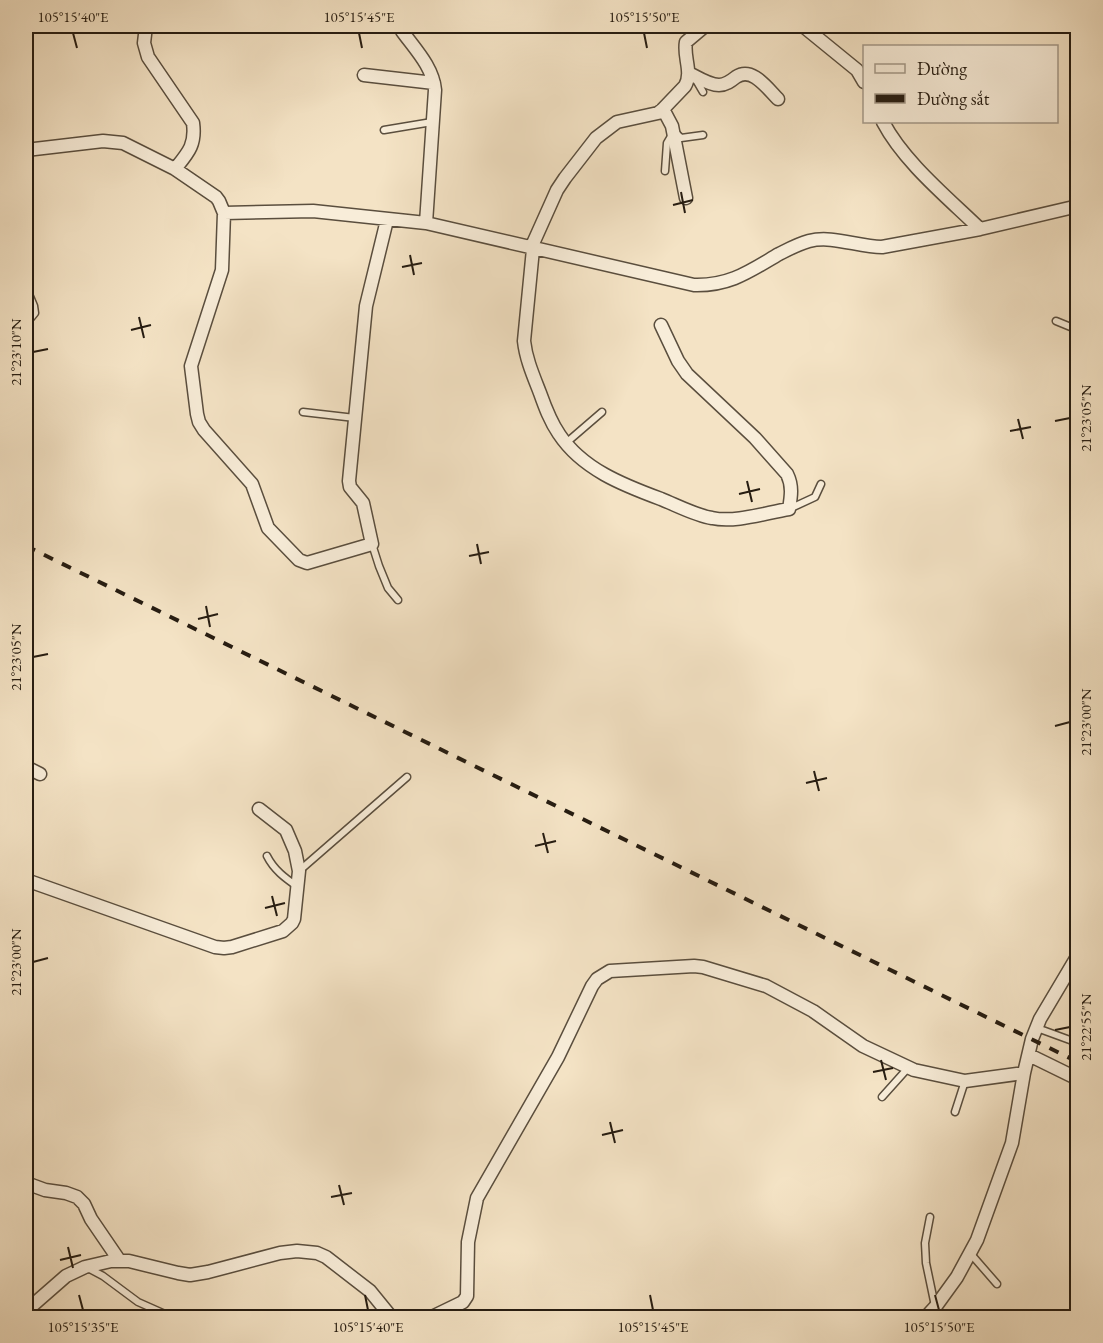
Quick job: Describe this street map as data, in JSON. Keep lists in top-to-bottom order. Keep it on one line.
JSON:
{"legend":["Đường","Đường sắt"],"coordinates":["105°15'40\"E","105°15'45\"E","105°15'50\"E","21°23'10\"N","21°23'05\"N","21°23'00\"N","21°22'55\"N","105°15'35\"E"]}
